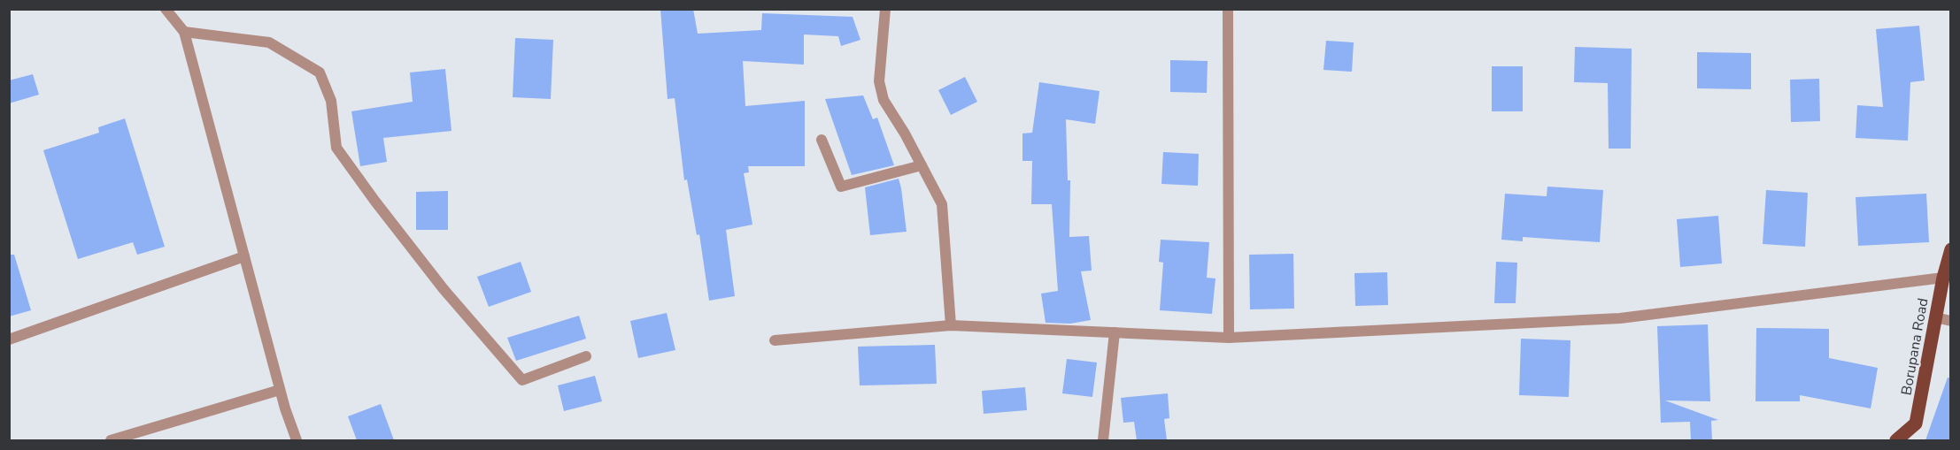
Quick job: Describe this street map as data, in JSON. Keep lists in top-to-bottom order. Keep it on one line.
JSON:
{"streets":{"main road":["Borupana Road"]}}
